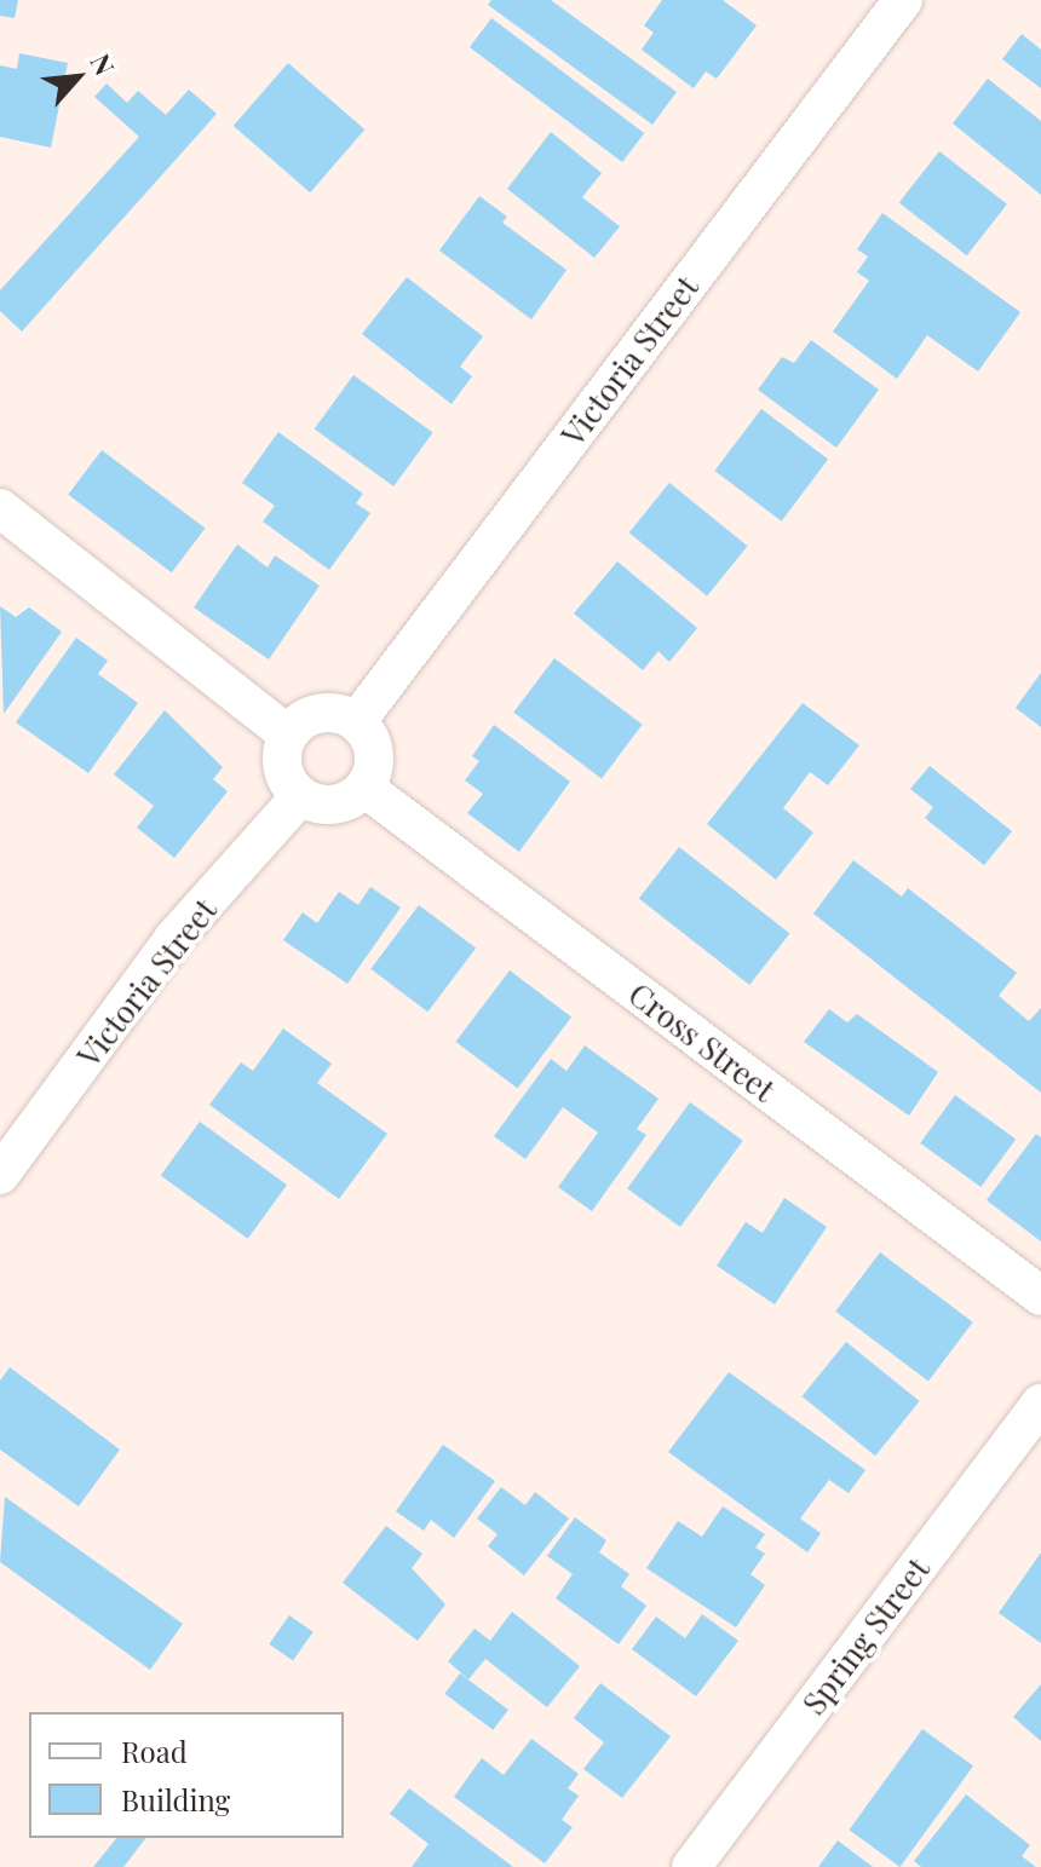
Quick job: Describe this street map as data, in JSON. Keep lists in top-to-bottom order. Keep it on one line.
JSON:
{"streets":{"street":["Victoria Street","Cross Street","Spring Street"]},"crossings":[["Victoria Street","Cross Street"]],"legend":["Road","Building"],"north":"top right"}
